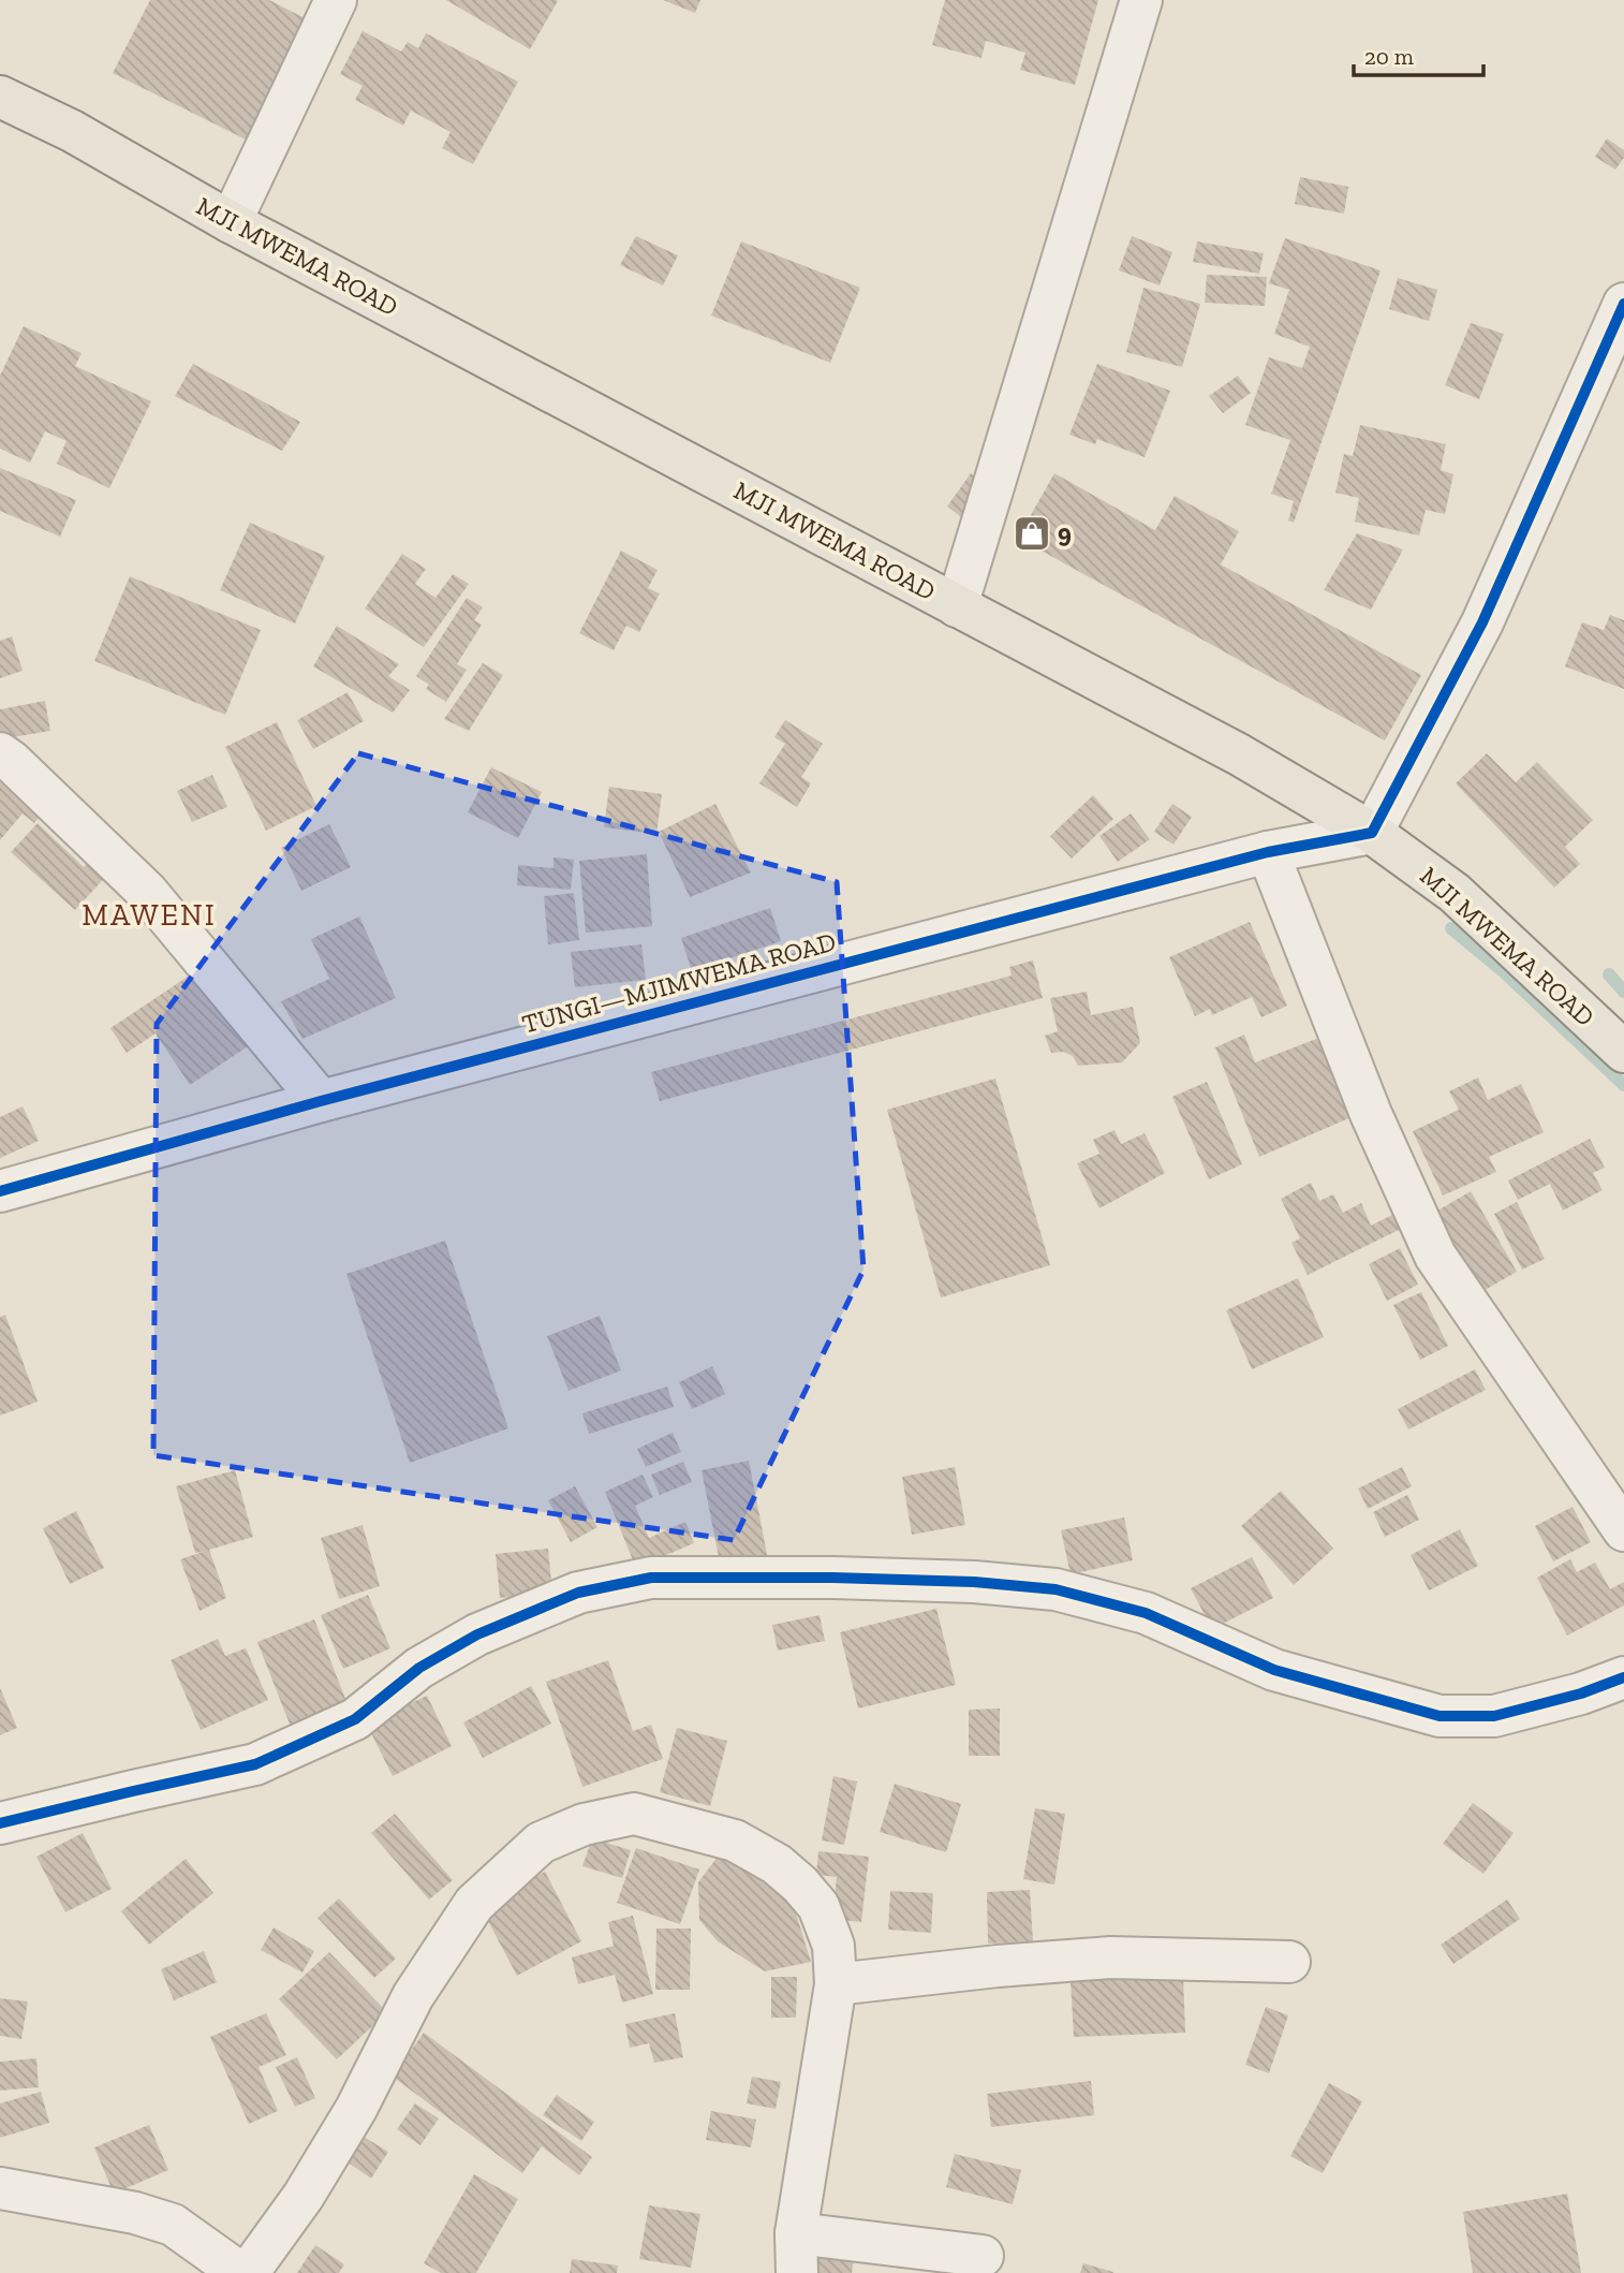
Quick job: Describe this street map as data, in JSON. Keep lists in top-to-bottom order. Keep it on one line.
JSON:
{"streets":{"main road":["MJI MWEMA ROAD"],"street":["TUNGI—MJIMWEMA ROAD"]},"crossings":[["MJI MWEMA ROAD","TUNGI—MJIMWEMA ROAD"]],"districts":["MAWENI"],"places":{"shop":["9"]},"scale_bar":"20 m"}
